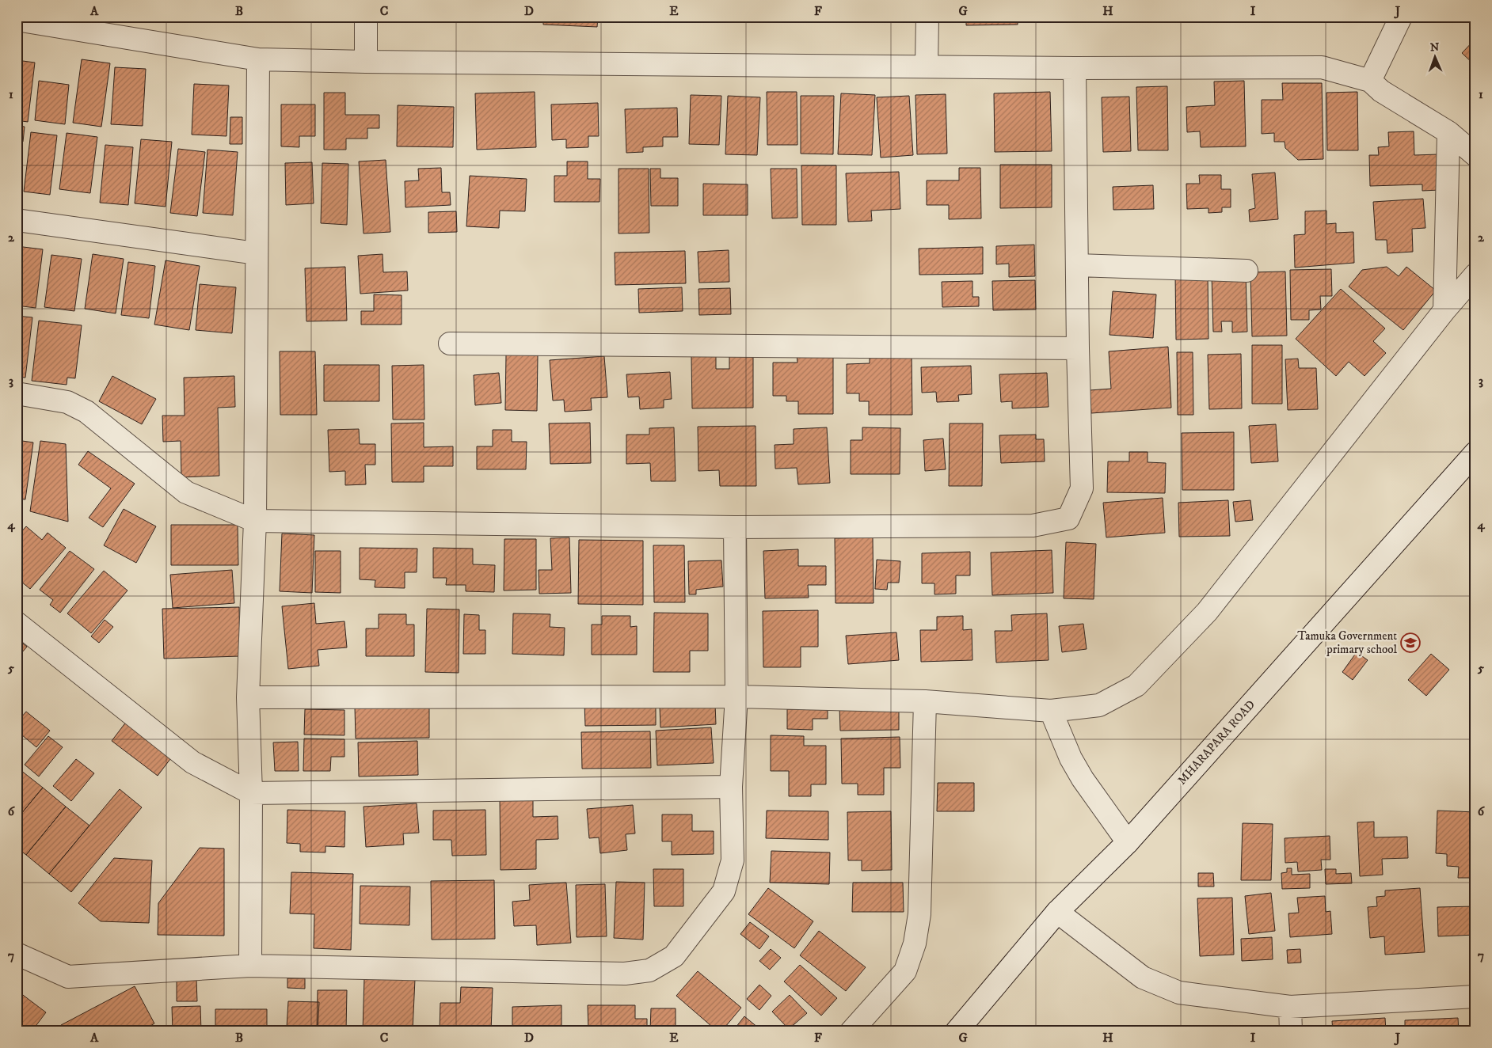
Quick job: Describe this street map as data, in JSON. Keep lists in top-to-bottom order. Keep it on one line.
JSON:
{"streets":{"street":["MHARAPARA ROAD"]},"places":{"school or university":["Tamuka Government primary school"]},"north":"top","grid":{"columns":["A","B","C","D","E","F","G","H","I","J"],"rows":["1","2","3","4","5","6","7"]}}
